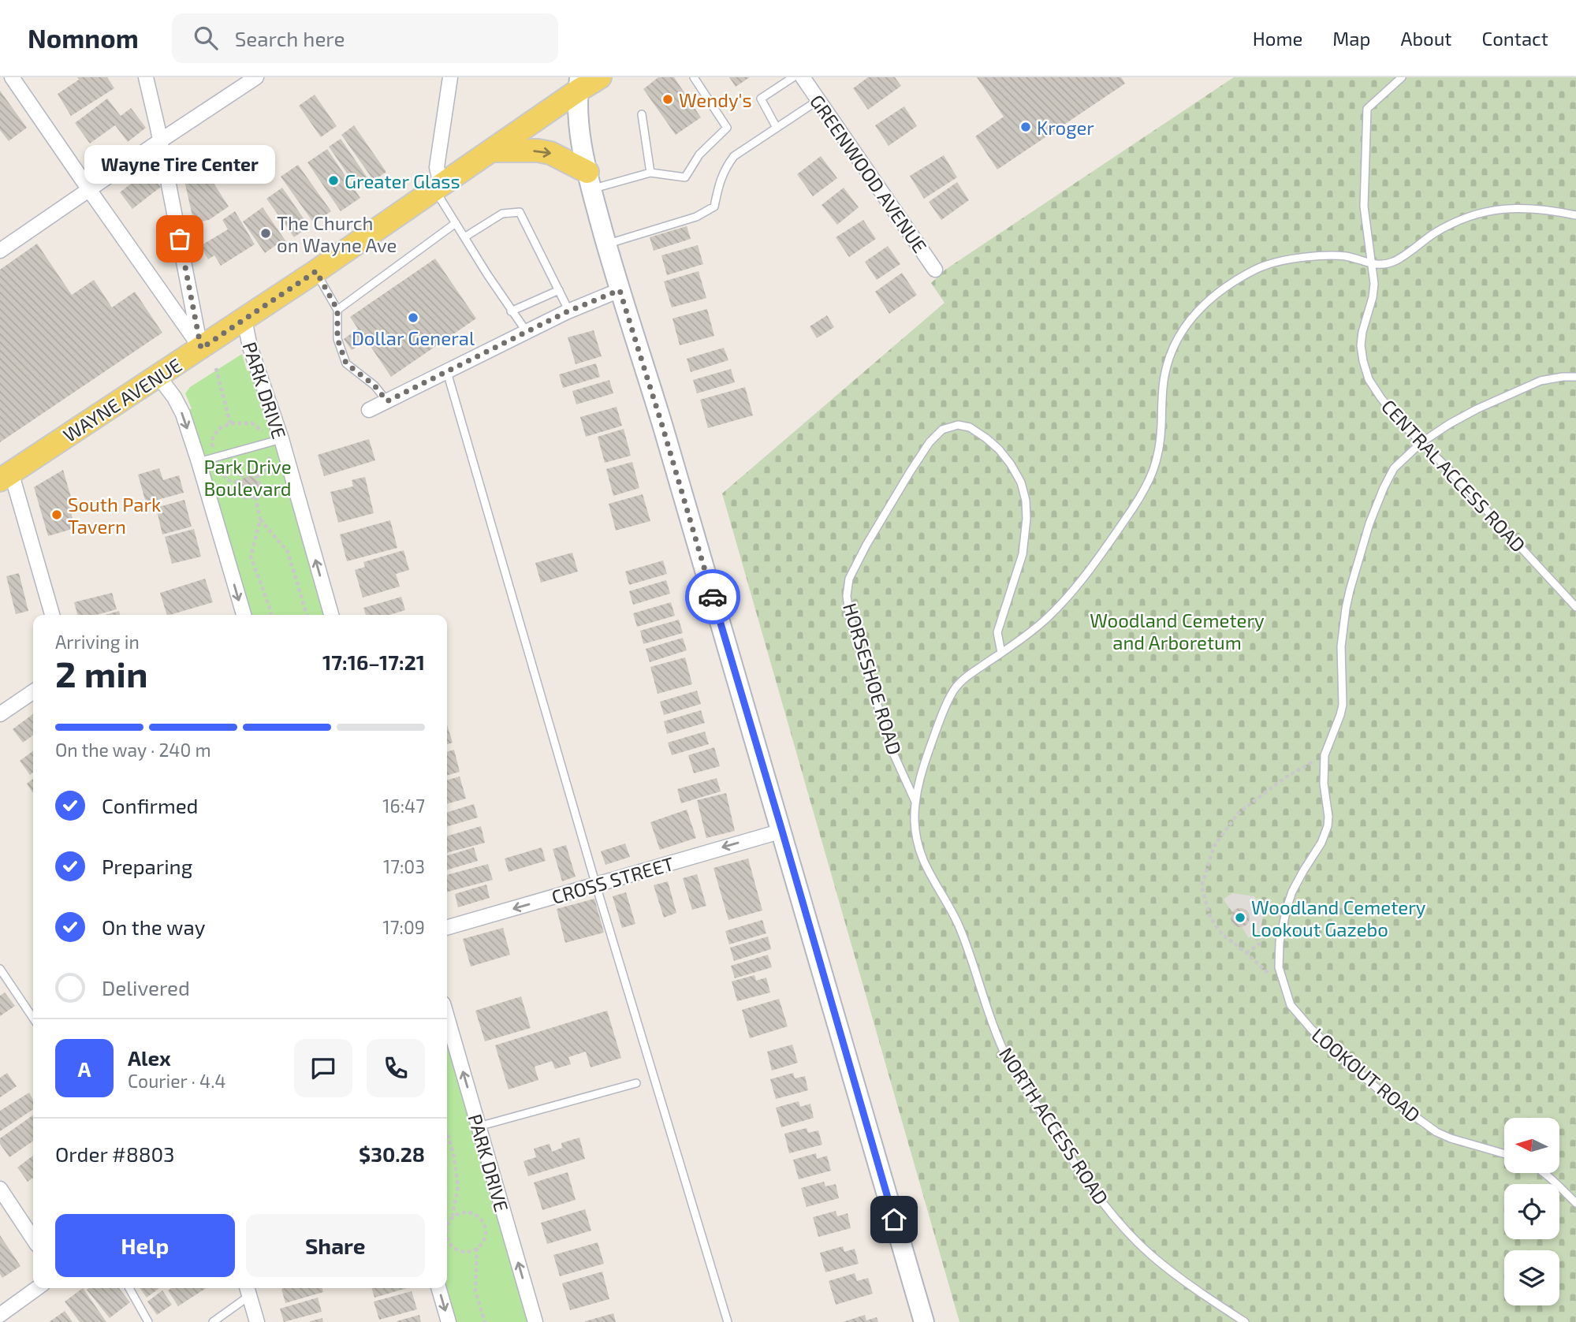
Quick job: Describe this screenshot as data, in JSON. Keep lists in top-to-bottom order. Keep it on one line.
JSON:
{"streets":{"main road":["WAYNE AVENUE"],"street":["GREENWOOD AVENUE","PARK DRIVE","CROSS STREET"],"lane":["CENTRAL ACCESS ROAD","HORSESHOE ROAD","LOOKOUT ROAD","NORTH ACCESS ROAD"]},"crossings":[["PARK DRIVE","WAYNE AVENUE"],["CENTRAL ACCESS ROAD","LOOKOUT ROAD"],["CENTRAL ACCESS ROAD","NORTH ACCESS ROAD"],["HORSESHOE ROAD","NORTH ACCESS ROAD"]],"one_way":["CROSS STREET"],"parks":["Park Drive Boulevard","Woodland Cemetery and Arboretum"],"places":["Wendy's","Kroger","Greater Glass","The Church on Wayne Ave","Wayne Tire Center","Dollar General","South Park Tavern","Woodland Cemetery Lookout Gazebo"],"north":"left","page":{"header":"Nomnom","search":"Search here","nav":["Home","Map","About","Contact"],"bubble":"Wayne Tire Center","heading":["2 min","Arriving in","17:16–17:21"],"panel":["Alex","Courier · 4.4","Order #8803","$30.28"],"bar":"On the way · 240 m","list":[["Confirmed","16:47"],["Preparing","17:03"],["On the way","17:09"],"Delivered"],"round":"A","buttons":["Help","Share"]}}
